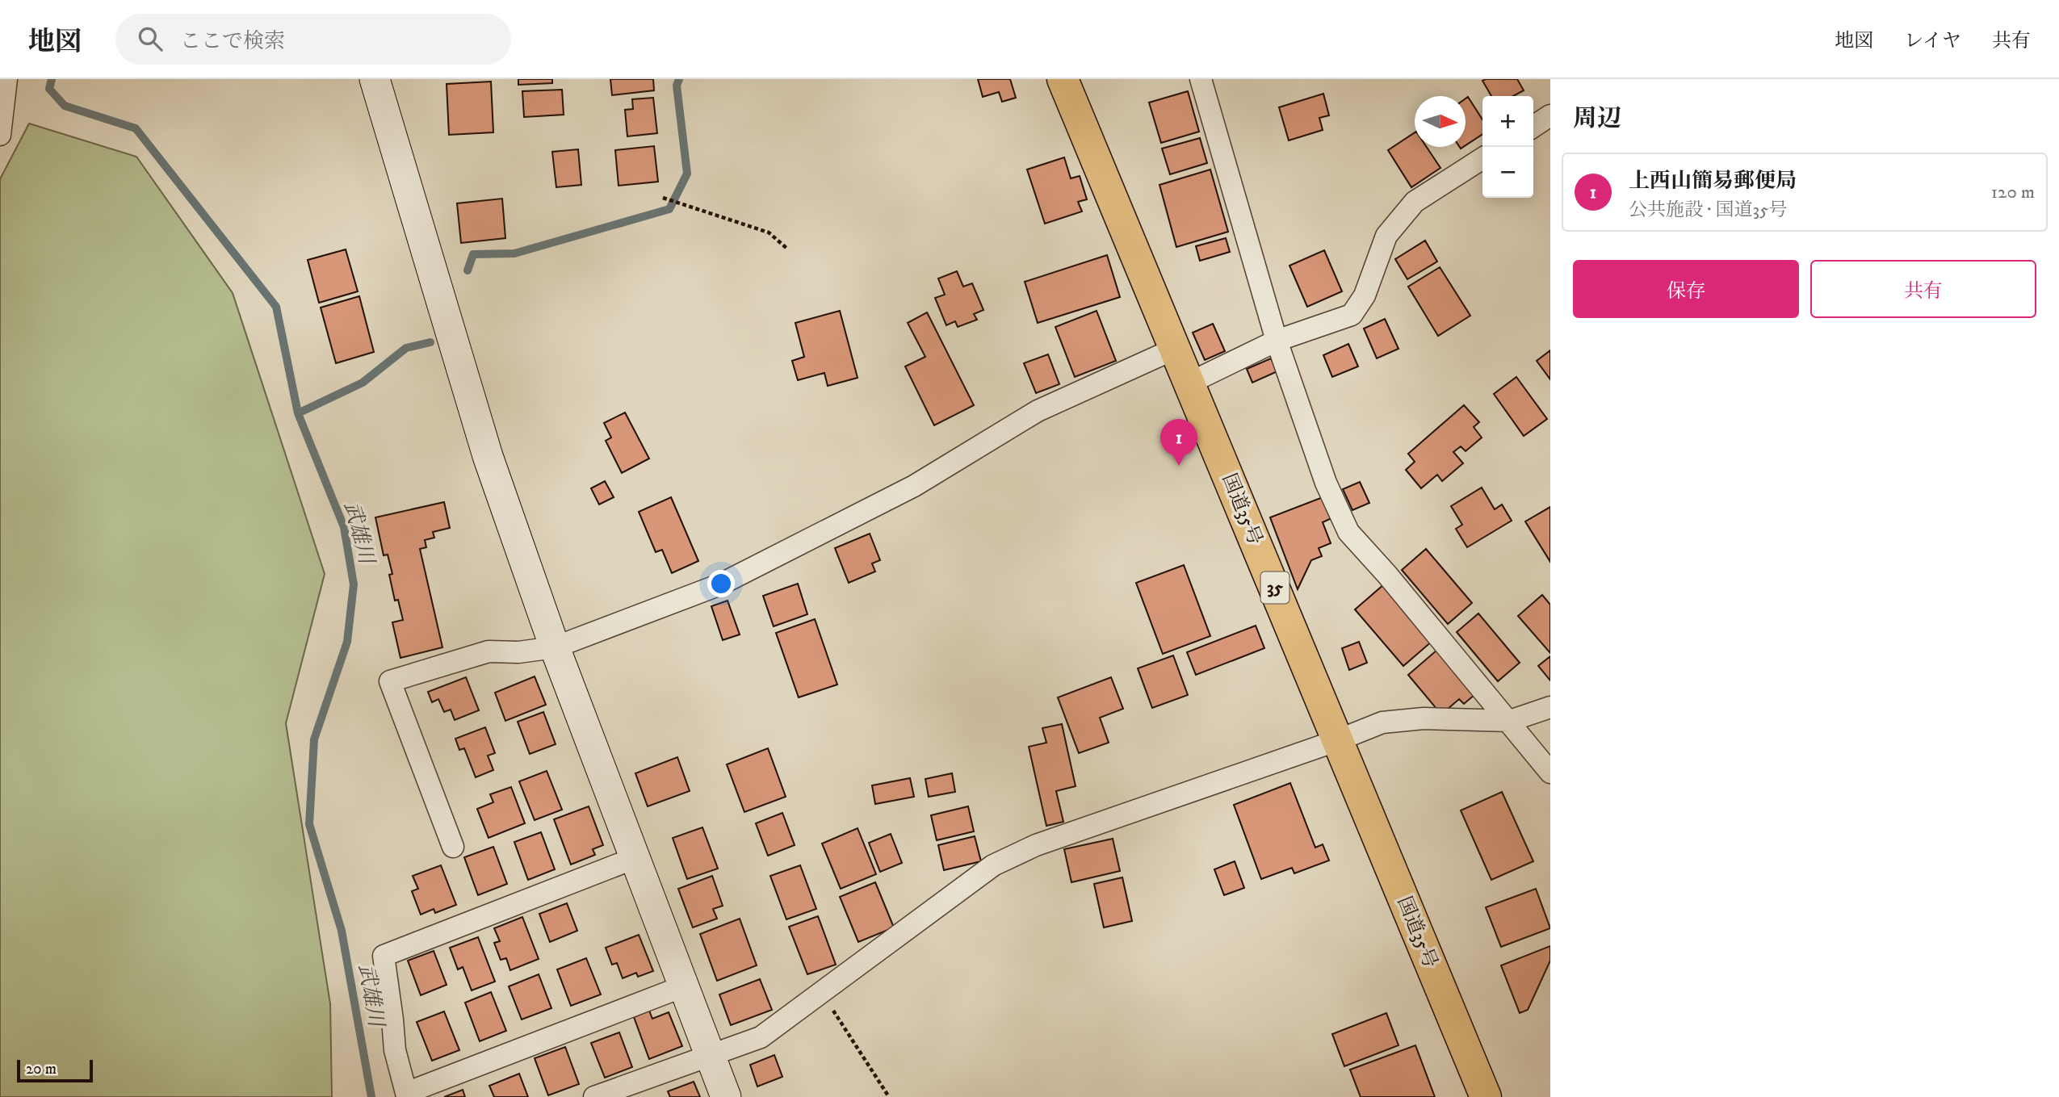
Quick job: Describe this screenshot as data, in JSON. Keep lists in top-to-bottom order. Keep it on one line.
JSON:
{"streets":{"highway":["国道35号","35"]},"water":["武雄川"],"scale_bar":"20 m","north":"right","page":{"header":"地図","search":"ここで検索","nav":["地図","レイヤ","共有"],"heading":"周辺","map_buttons":["+","−"],"list":[{"mark":"1","name":"上西山簡易郵便局","note":"公共施設 · 国道35号","value":"120 m"}],"buttons":["保存","共有"],"pins":"1","scale":"20 m"}}
